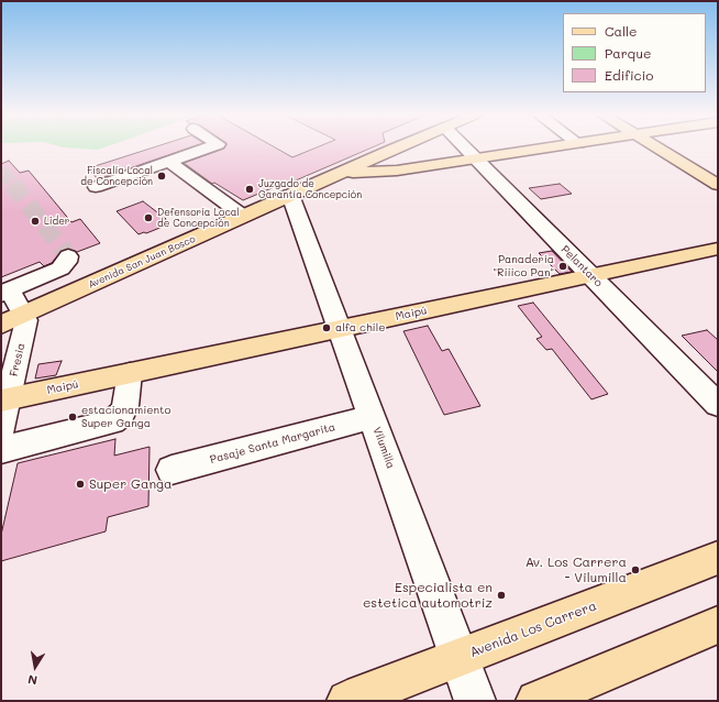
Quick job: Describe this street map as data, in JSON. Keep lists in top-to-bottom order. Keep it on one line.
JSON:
{"streets":{"main road":["Avenida San Juan Bosco","Maipú","Avenida Los Carrera"],"street":["Pelantaro","Fresia","Pasaje Santa Margarita","Vilumilla"]},"crossings":[["Avenida San Juan Bosco","Fresia"],["Avenida San Juan Bosco","Vilumilla"],["Pelantaro","Maipú"],["Maipú","Fresia"],["Maipú","Vilumilla"],["Pasaje Santa Margarita","Vilumilla"],["Vilumilla","Avenida Los Carrera"]],"places":["Fiscalía Local de Concepción","Juzgado de Garantía Concepción","Defensoría Local de Concepción","Lider","Panadería \"Riiico Pan\"","alfa chile","estacionamiento Super Ganga","Super Ganga","Av. Los Carrera - Vilumilla","Especialista en estetica automotriz"],"legend":["Calle","Parque","Edificio"],"north":"bottom"}
